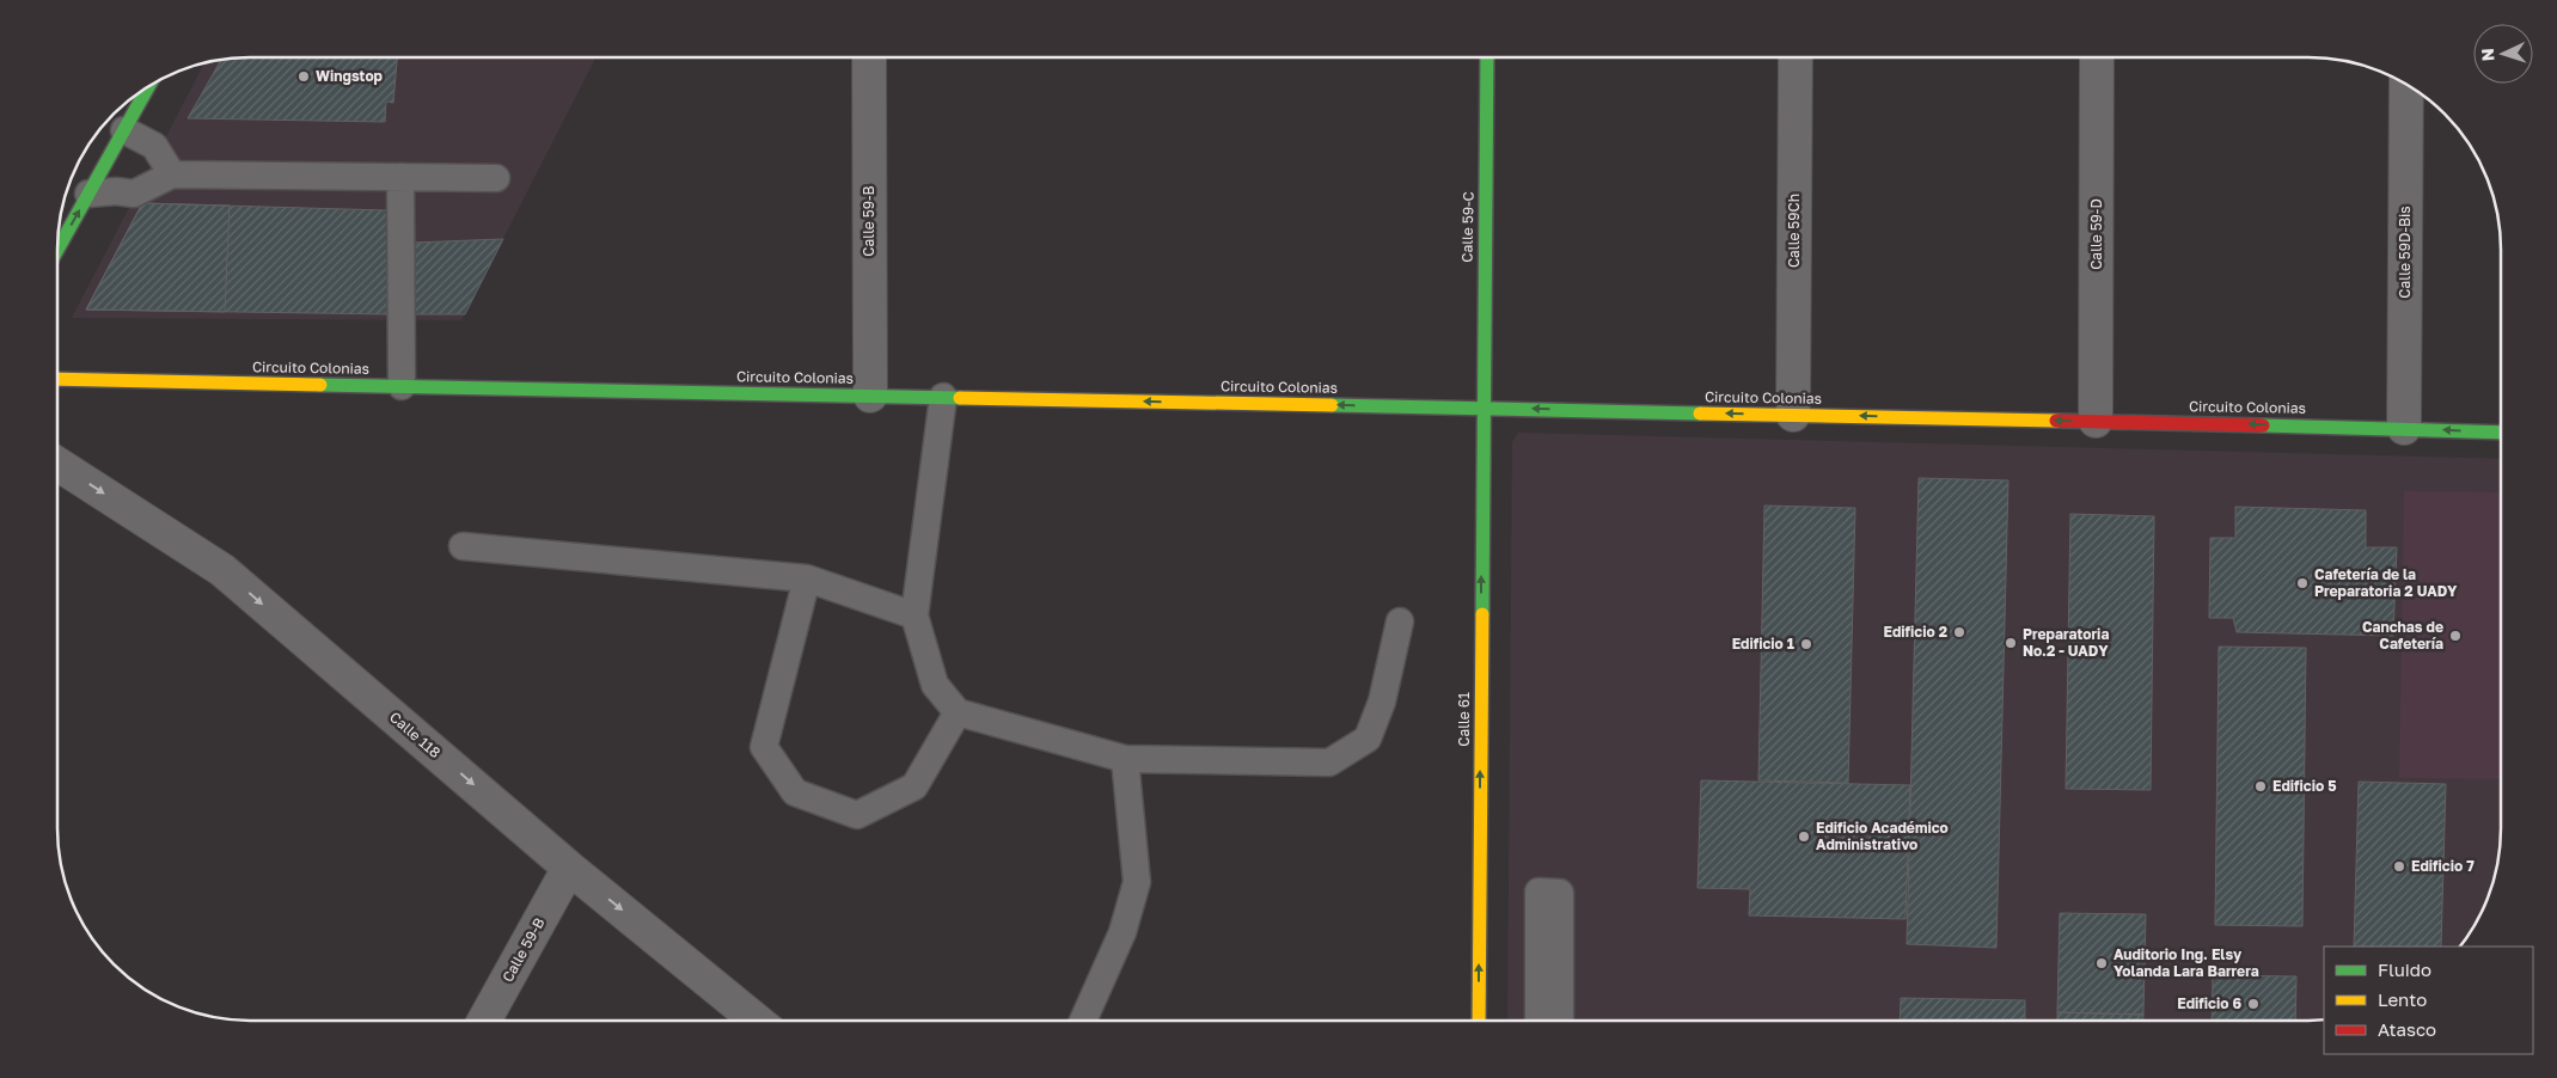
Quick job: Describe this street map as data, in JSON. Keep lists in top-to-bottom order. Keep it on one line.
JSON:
{"streets":{"street":["Calle 59-B","Calle 59-C","Calle 59Ch","Calle 59-D","Calle 59D-Bis","Circuito Colonias","Calle 61","Calle 118"]},"crossings":[["Calle 59-B","Circuito Colonias"],["Calle 59-B","Calle 118"],["Calle 59-C","Circuito Colonias"],["Calle 59-C","Calle 61"],["Calle 59Ch","Circuito Colonias"],["Calle 59-D","Circuito Colonias"],["Calle 59D-Bis","Circuito Colonias"],["Circuito Colonias","Calle 61"]],"one_way":["Circuito Colonias","Calle 61","Calle 118"],"places":["Wingstop","Cafetería de la Preparatoria 2 UADY","Edificio 2","Canchas de Cafetería","Preparatoria No.2 - UADY","Edificio 1","Edificio 5","Edificio Académico Administrativo","Edificio 7","Auditorio Ing. Elsy Yolanda Lara Barrera","Edificio 6"],"legend":["Fluido","Lento","Atasco"],"north":"left"}
